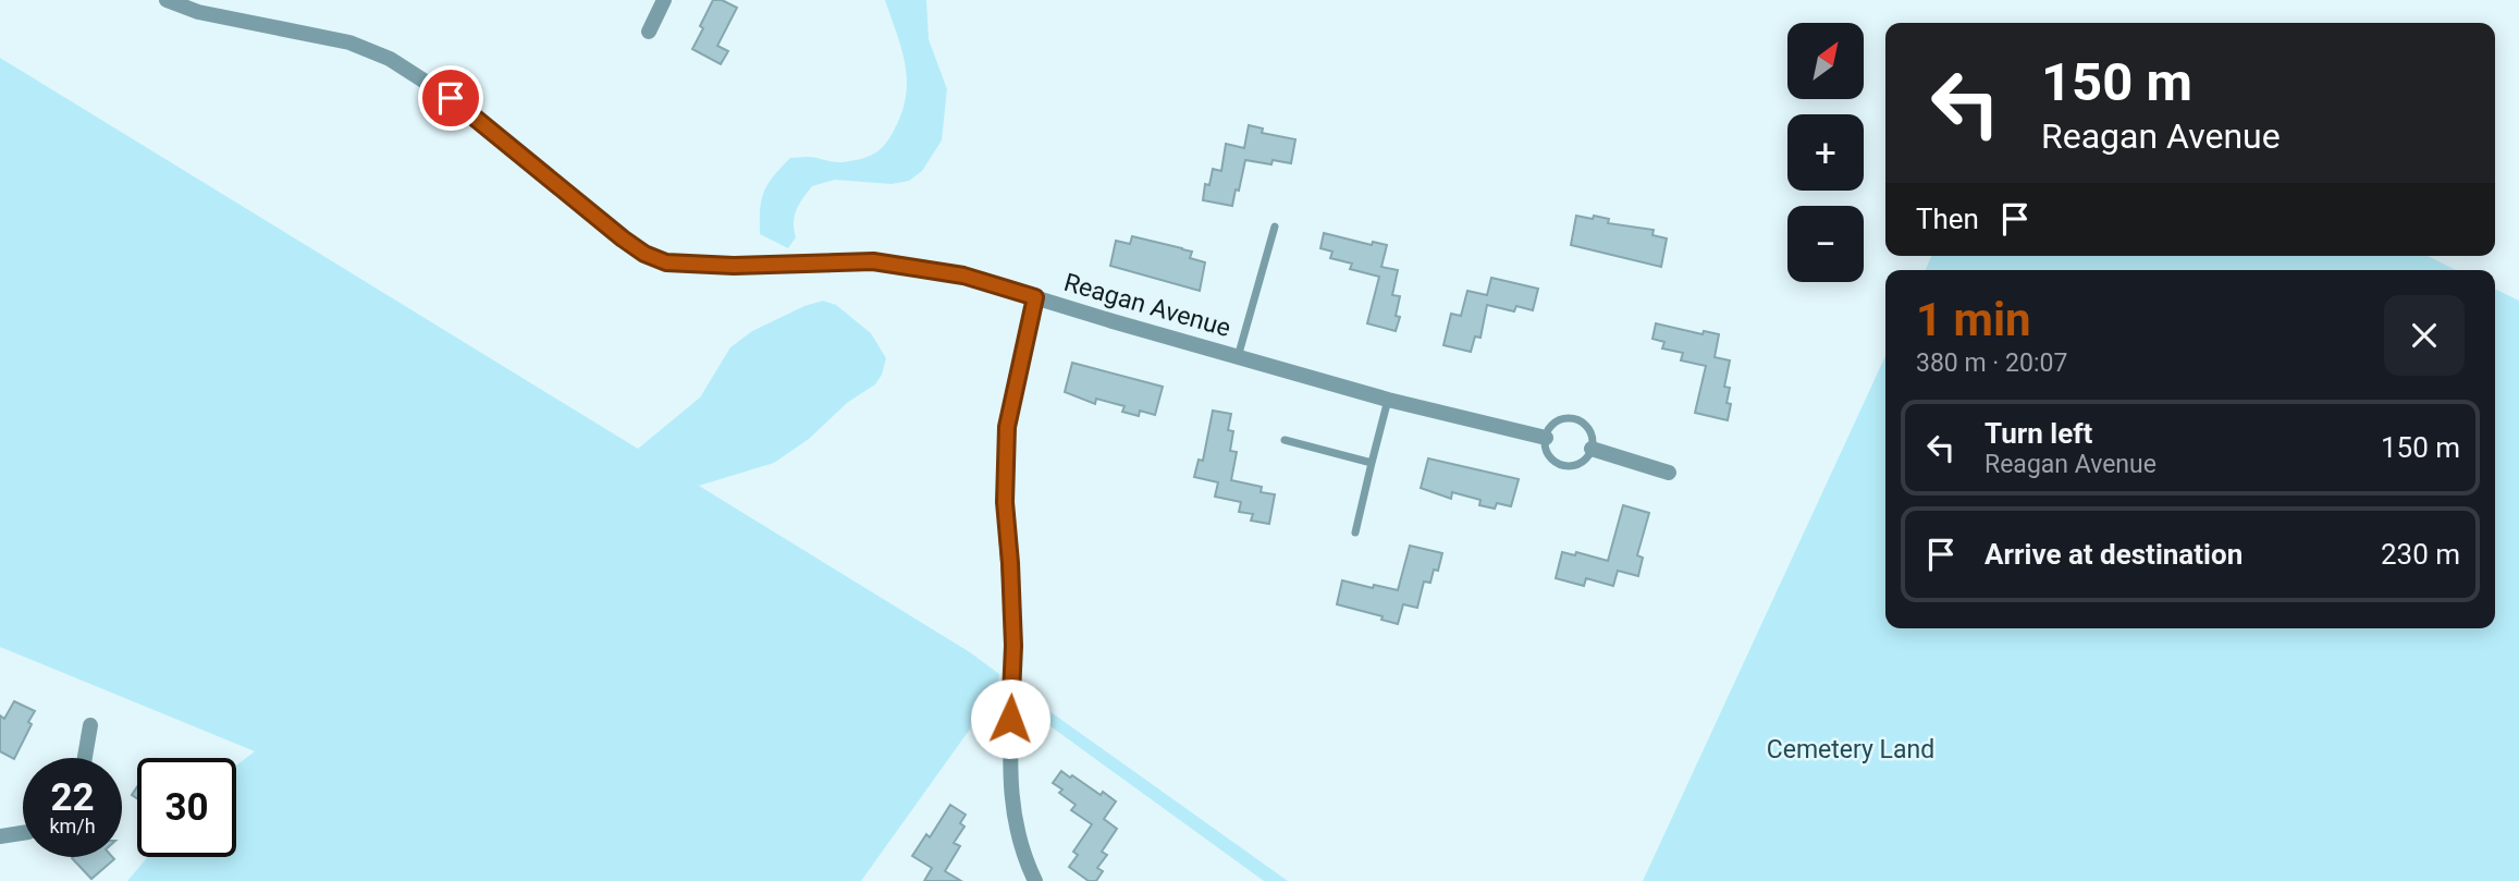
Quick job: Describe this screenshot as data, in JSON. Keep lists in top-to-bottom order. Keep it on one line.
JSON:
{"streets":{"street":["Reagan Avenue"]},"parks":["Cemetery Land"],"north":"top right","page":{"map_buttons":["+","−"],"turn":["150 m","Reagan Avenue"],"then":"Then","heading":["1 min","380 m · 20:07"],"list":[{"name":"Turn left","note":"Reagan Avenue","value":"150 m"},{"name":"Arrive at destination","value":"230 m"}],"speed":"22 km/h","limit":"30"}}
